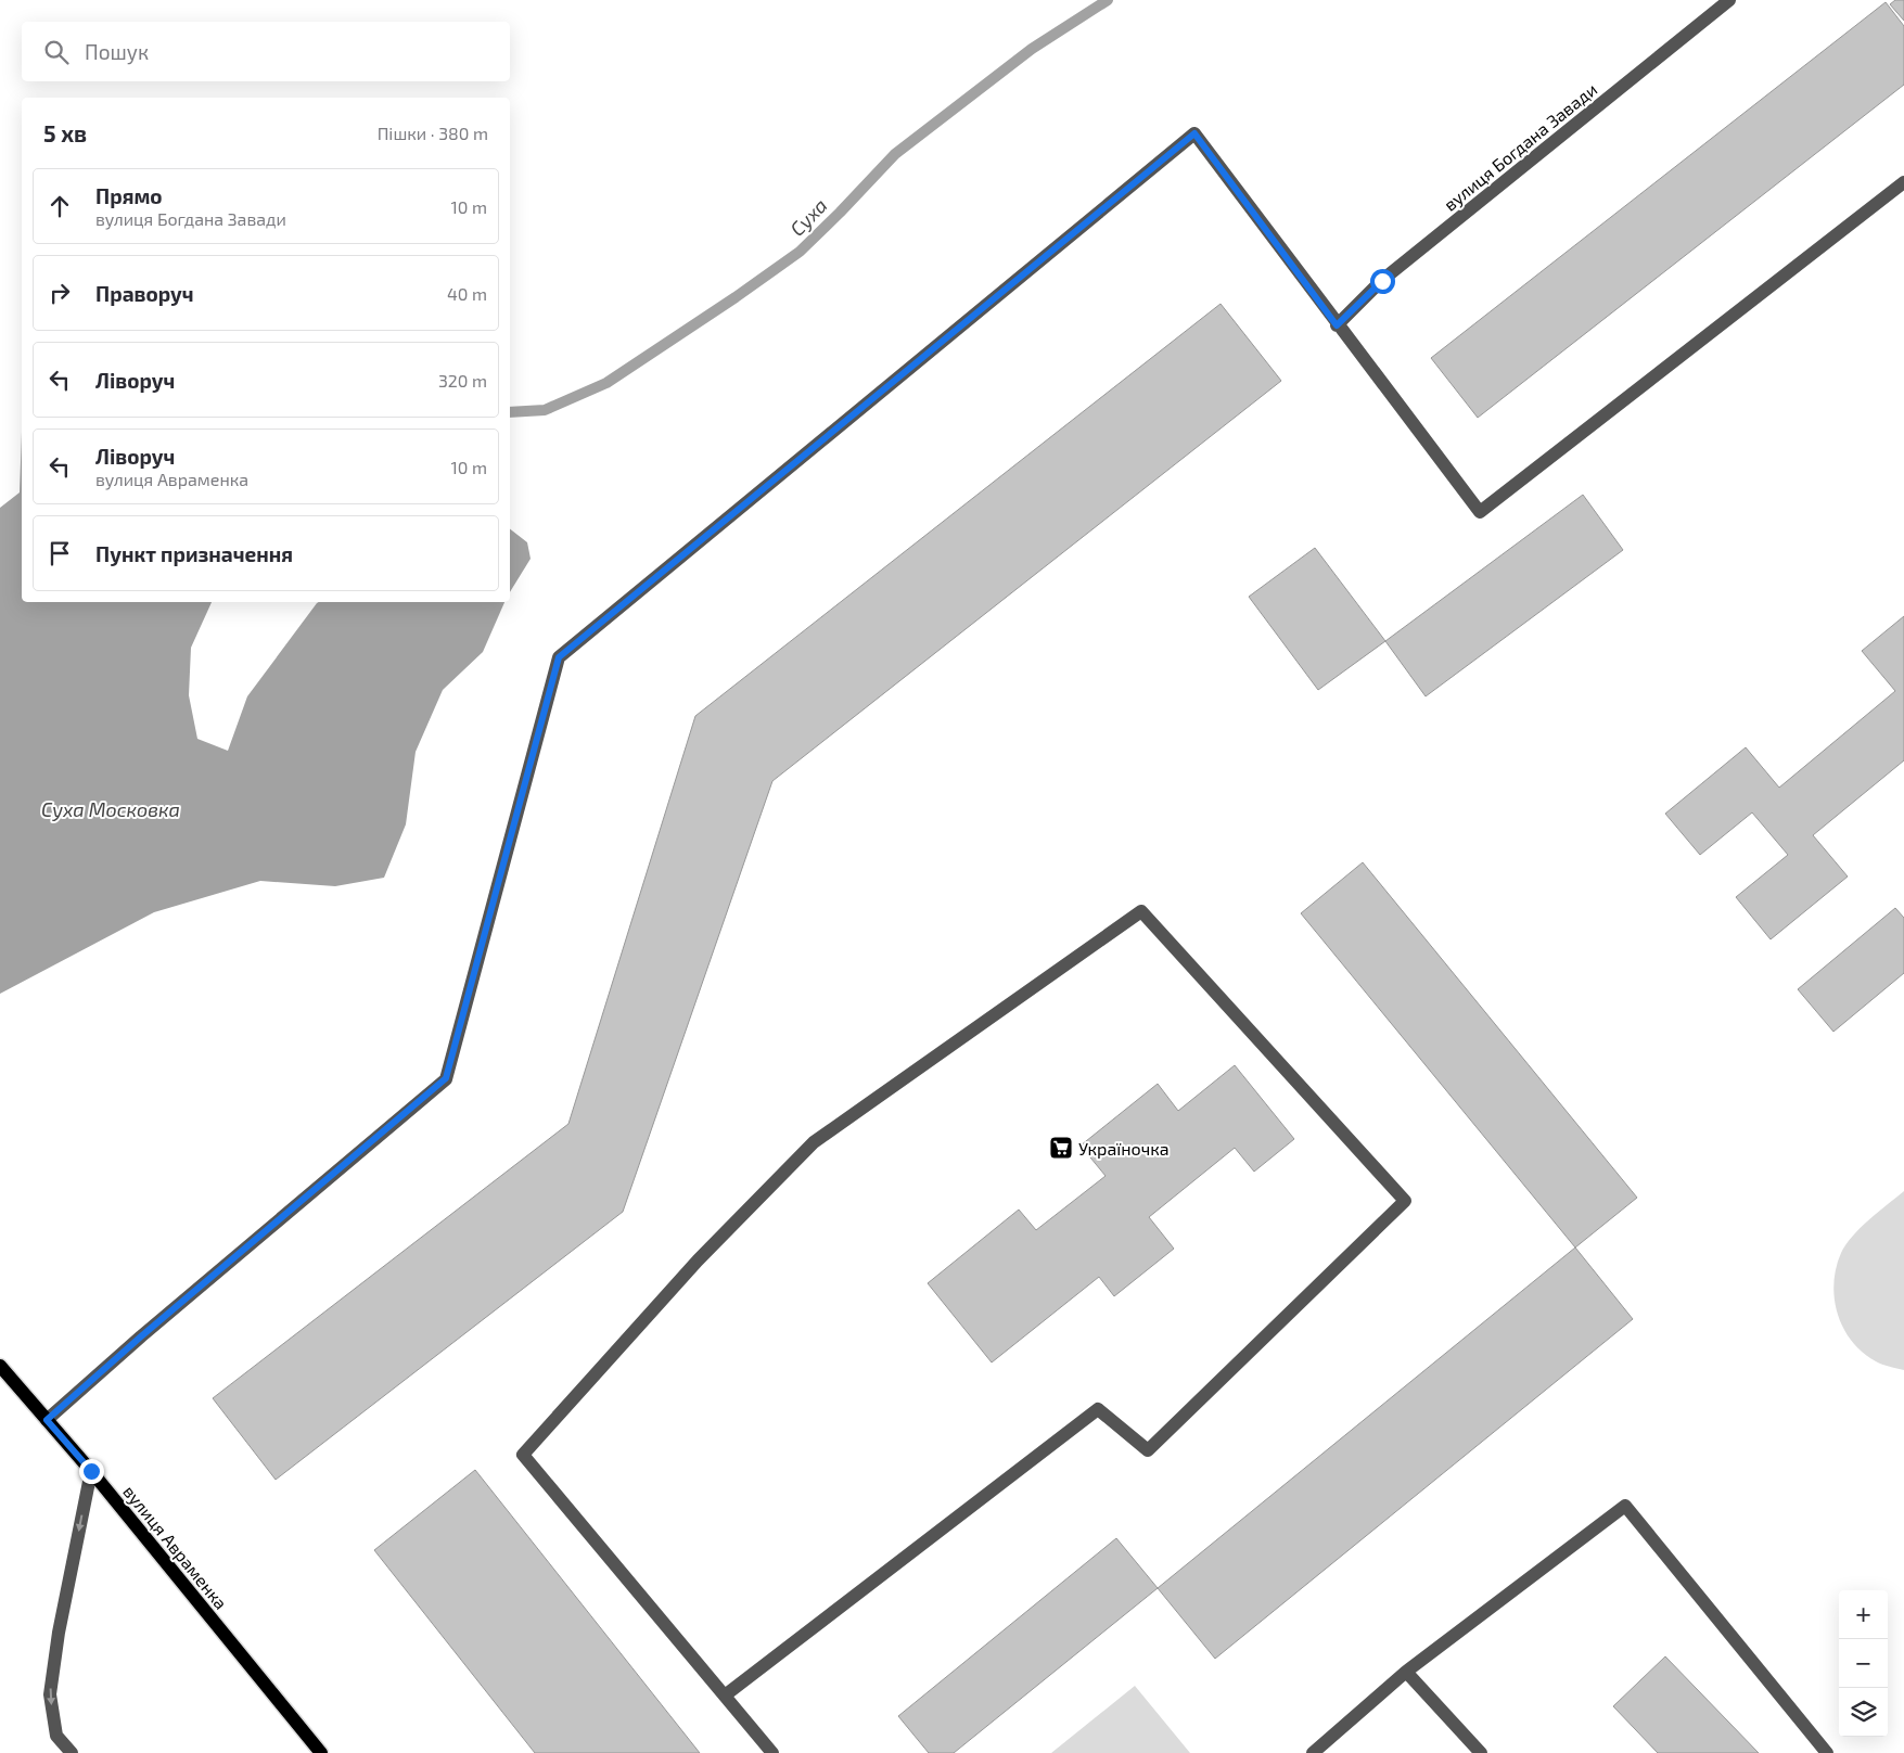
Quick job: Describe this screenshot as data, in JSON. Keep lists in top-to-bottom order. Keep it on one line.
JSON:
{"streets":{"main road":["вулиця Авраменка"],"lane":["вулиця Богдана Завади"]},"water":["Суха","Суха Московка"],"places":{"supermarket":["Україночка"]},"page":{"search":"Пошук","heading":["5 хв","Пішки · 380 m"],"list":[["Прямо","вулиця Богдана Завади","10 m"],["Праворуч","40 m"],["Ліворуч","320 m"],["Ліворуч","вулиця Авраменка","10 m"],"Пункт призначення"],"map_buttons":["+","−"]}}
